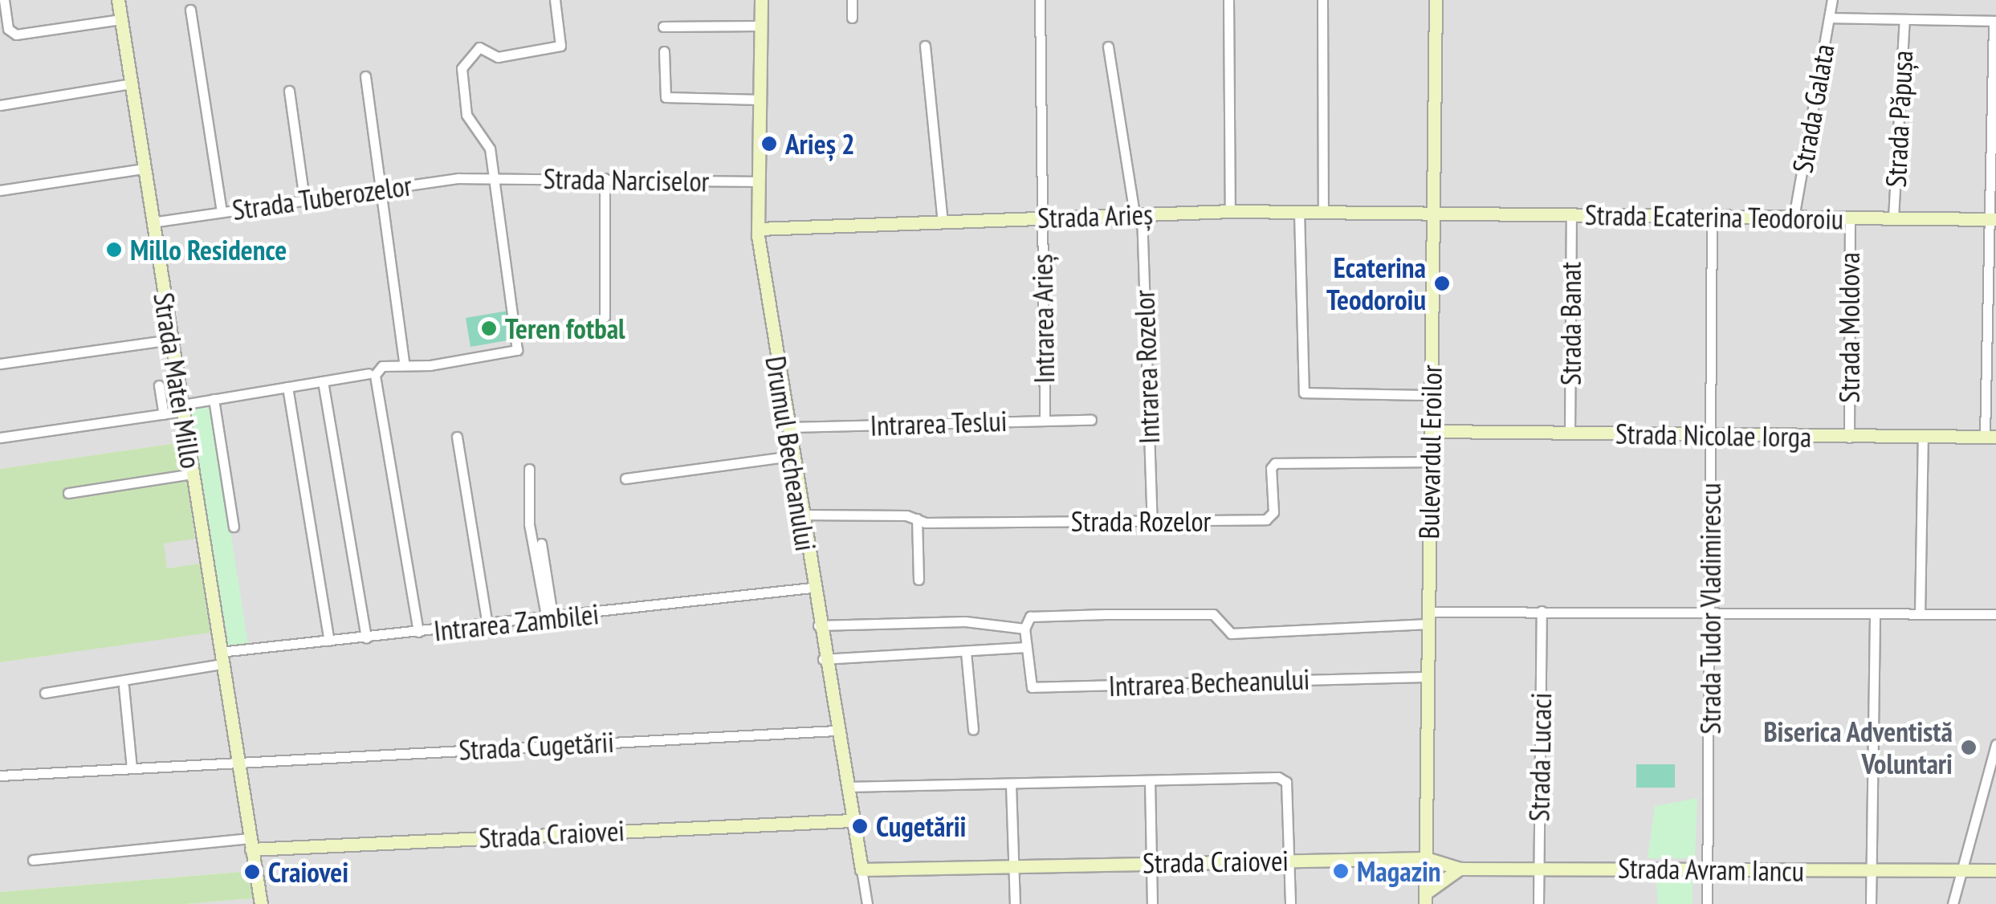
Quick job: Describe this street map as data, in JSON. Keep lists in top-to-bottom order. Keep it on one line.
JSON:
{"streets":{"street":["Strada Galata","Strada Păpușa","Strada Narciselor","Strada Tuberozelor","Strada Arieș","Strada Ecaterina Teodoroiu","Intrarea Arieș","Strada Banat","Strada Moldova","Intrarea Rozelor","Strada Matei Millo","Intrarea Teslui","Strada Nicolae Iorga","Bulevardul Eroilor","Drumul Becheanului","Strada Rozelor","Strada Tudor Vladimirescu","Intrarea Zambilei","Intrarea Becheanului","Strada Cugetării","Strada Lucaci","Strada Craiovei","Strada Avram Iancu"]},"crossings":[["Strada Galata","Strada Ecaterina Teodoroiu"],["Strada Păpușa","Strada Ecaterina Teodoroiu"],["Strada Narciselor","Strada Tuberozelor"],["Strada Narciselor","Drumul Becheanului"],["Strada Tuberozelor","Strada Matei Millo"],["Strada Arieș","Strada Ecaterina Teodoroiu"],["Strada Arieș","Intrarea Arieș"],["Strada Arieș","Intrarea Rozelor"],["Strada Arieș","Bulevardul Eroilor"],["Strada Arieș","Drumul Becheanului"],["Strada Ecaterina Teodoroiu","Strada Banat"],["Strada Ecaterina Teodoroiu","Strada Moldova"],["Strada Ecaterina Teodoroiu","Bulevardul Eroilor"],["Strada Ecaterina Teodoroiu","Strada Tudor Vladimirescu"],["Intrarea Arieș","Intrarea Teslui"],["Strada Banat","Strada Nicolae Iorga"],["Strada Moldova","Strada Nicolae Iorga"],["Intrarea Rozelor","Strada Rozelor"],["Strada Matei Millo","Intrarea Zambilei"],["Strada Matei Millo","Strada Cugetării"],["Strada Matei Millo","Strada Craiovei"],["Intrarea Teslui","Drumul Becheanului"],["Strada Nicolae Iorga","Bulevardul Eroilor"],["Strada Nicolae Iorga","Strada Tudor Vladimirescu"],["Bulevardul Eroilor","Strada Rozelor"],["Bulevardul Eroilor","Intrarea Becheanului"],["Bulevardul Eroilor","Strada Craiovei"],["Bulevardul Eroilor","Strada Avram Iancu"],["Drumul Becheanului","Strada Rozelor"],["Drumul Becheanului","Intrarea Zambilei"],["Drumul Becheanului","Strada Cugetării"],["Drumul Becheanului","Strada Craiovei"],["Strada Tudor Vladimirescu","Strada Avram Iancu"],["Strada Lucaci","Strada Avram Iancu"],["Strada Craiovei","Strada Avram Iancu"]],"places":["Arieș 2","Millo Residence","Ecaterina Teodoroiu","Teren fotbal","Biserica Adventistă Voluntari","Cugetării","Magazin","Craiovei"]}
